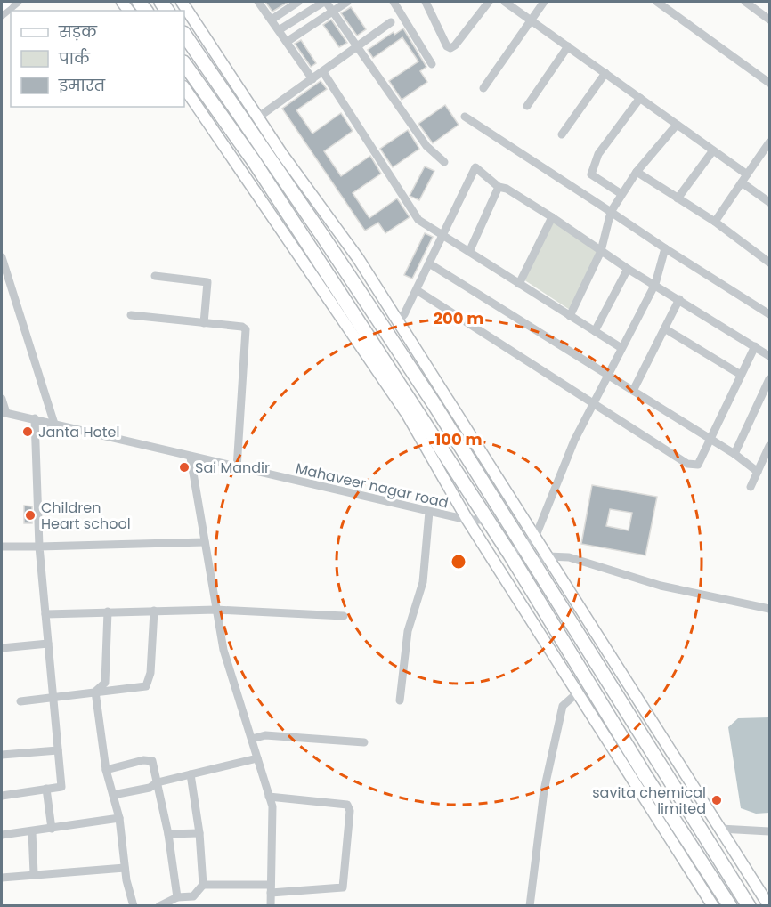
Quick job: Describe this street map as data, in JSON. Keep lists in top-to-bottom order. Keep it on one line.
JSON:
{"streets":{"street":["Mahaveer nagar road"]},"places":["Janta Hotel","Sai Mandir","Children Heart school","savita chemical limited"],"legend":["सड़क","पार्क","इमारत"],"rings":["200 m","100 m"]}
